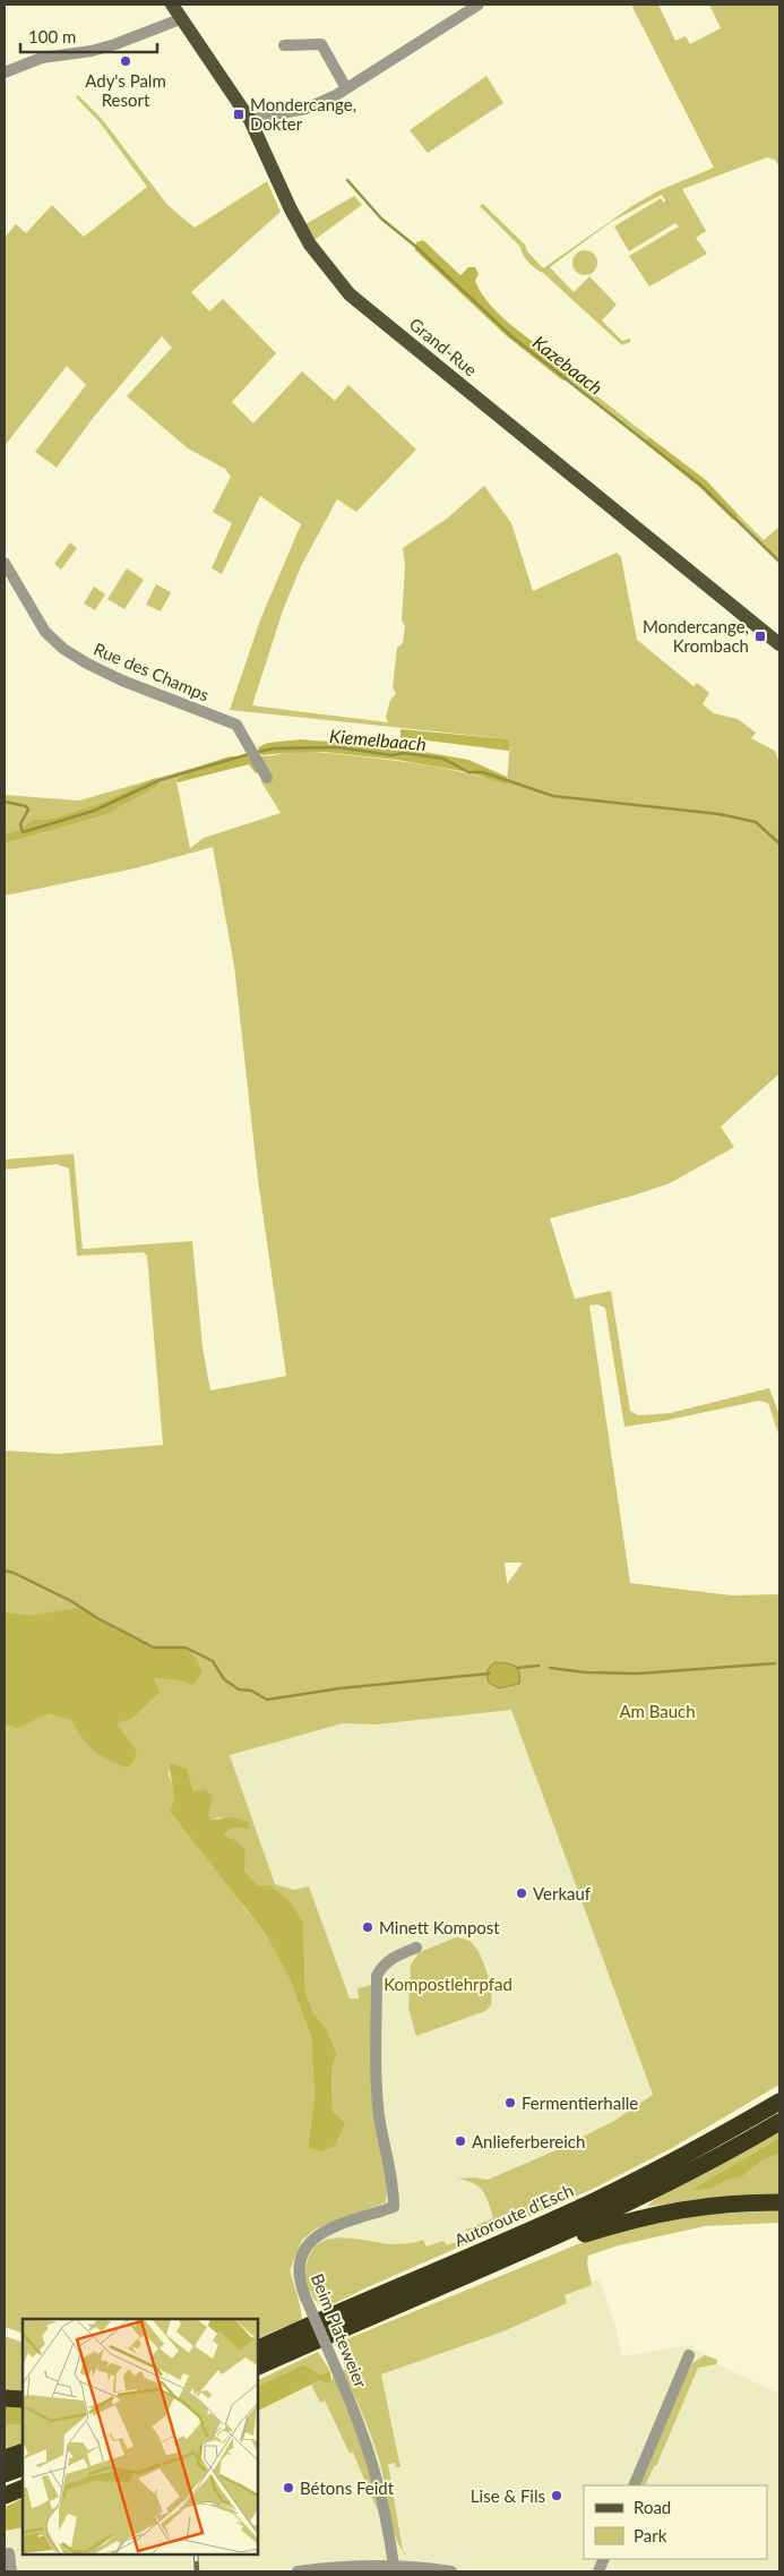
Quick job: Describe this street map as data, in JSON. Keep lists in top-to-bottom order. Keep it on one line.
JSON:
{"streets":{"highway":["Autoroute d'Esch"],"main road":["Grand-Rue"],"street":["Rue des Champs","Beim Plateweier"]},"water":["Kazebaach","Kiemelbaach"],"parks":["Am Bauch","Kompostlehrpfad"],"places":{"other":["Ady's Palm Resort","Verkauf","Minett Kompost","Fermentierhalle","Anlieferbereich","Bétons Feidt","Lise & Fils"],"transit":["Mondercange, Dokter","Mondercange, Krombach"]},"legend":["Road","Park"],"scale_bar":"100 m"}
